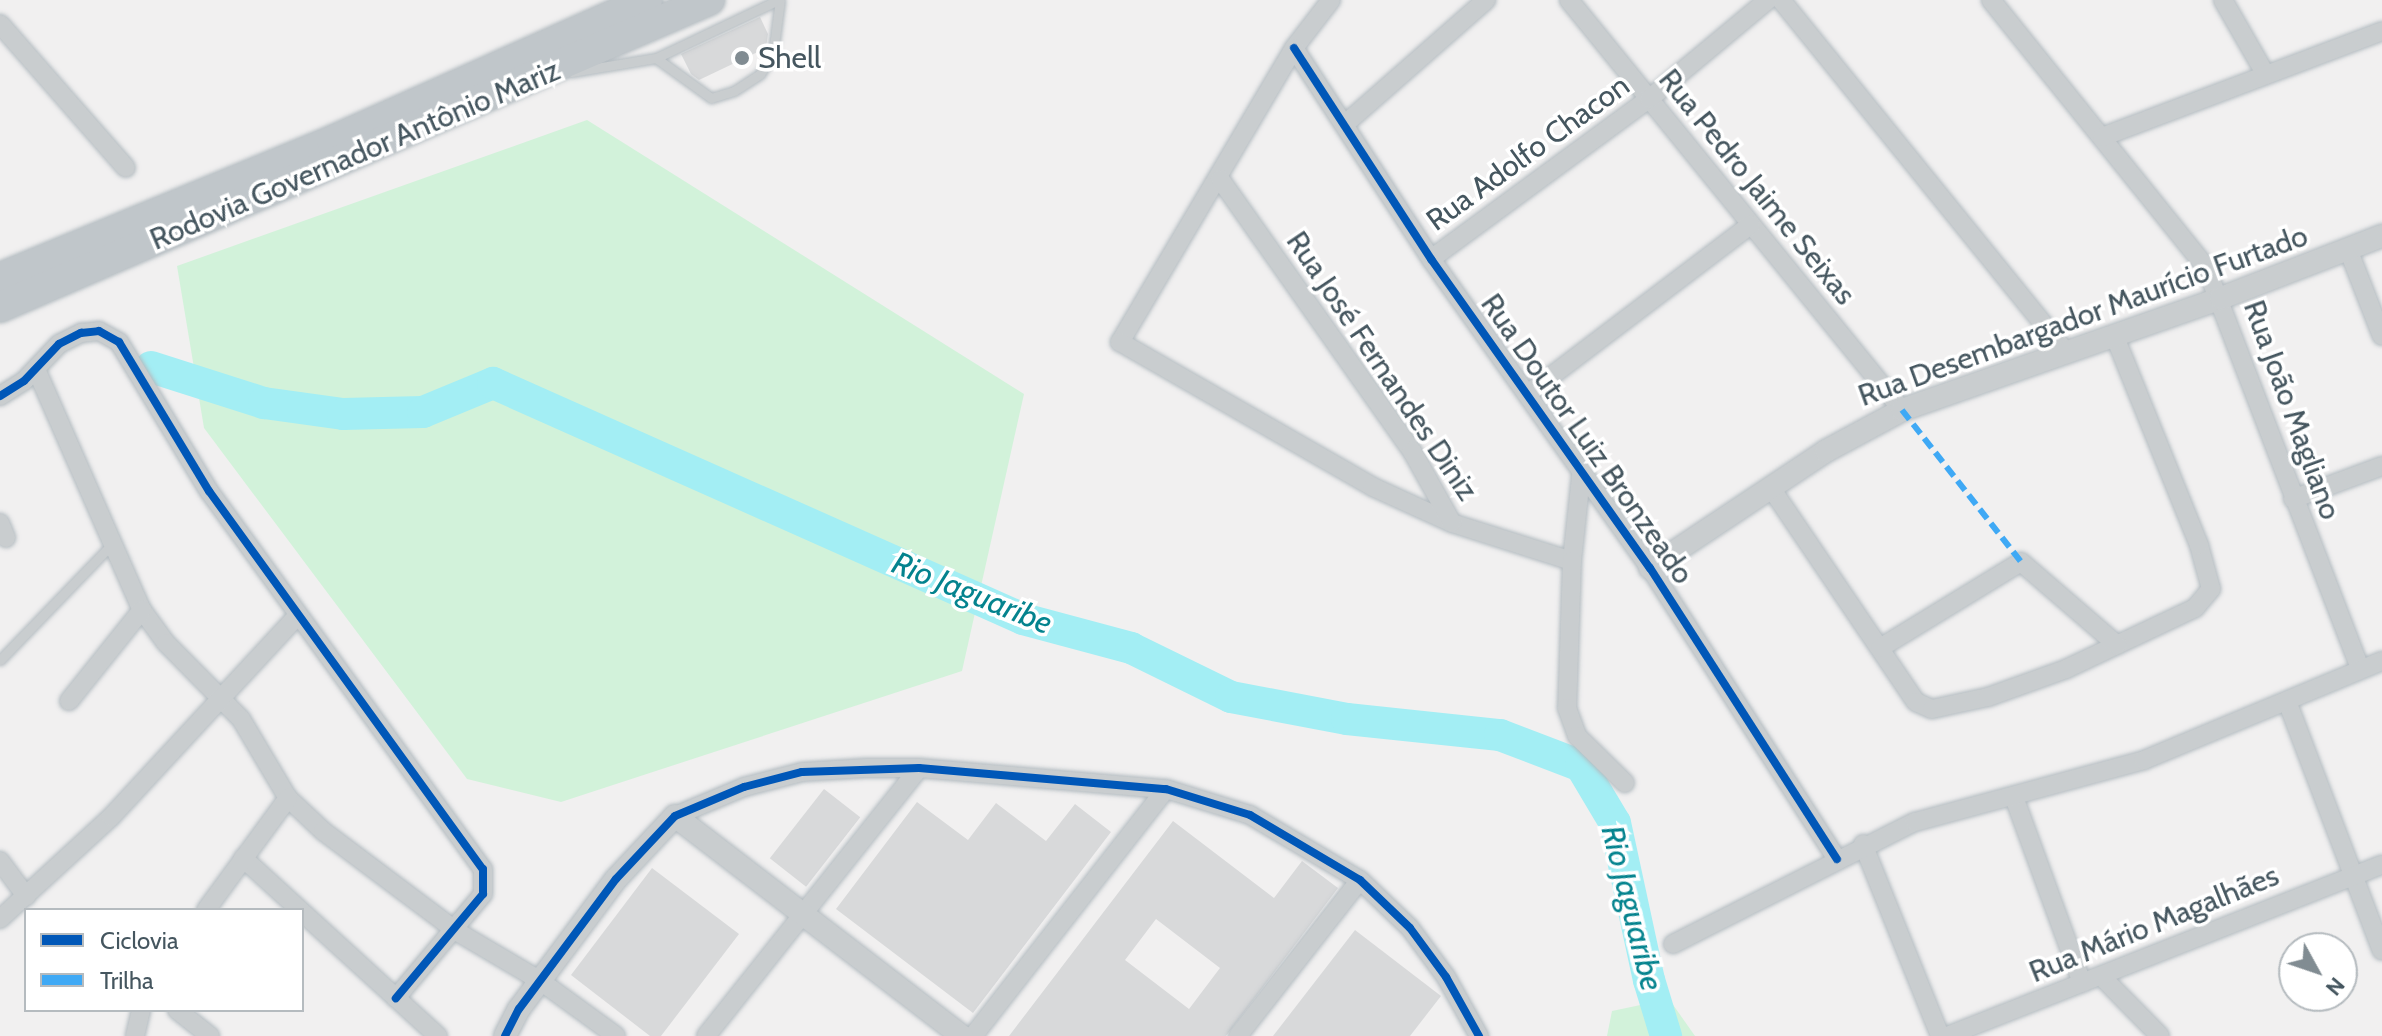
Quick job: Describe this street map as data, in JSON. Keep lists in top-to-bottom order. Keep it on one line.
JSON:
{"streets":{"highway":["Rodovia Governador Antônio Mariz"],"street":["Rua Adolfo Chacon","Rua Pedro Jaime Seixas","Rua Desembargador Maurício Furtado","Rua José Fernandes Diniz","Rua João Magliano","Rua Doutor Luiz Bronzeado","Rua Mário Magalhães"]},"crossings":[["Rua Adolfo Chacon","Rua Pedro Jaime Seixas"],["Rua Adolfo Chacon","Rua Doutor Luiz Bronzeado"],["Rua Pedro Jaime Seixas","Rua Desembargador Maurício Furtado"],["Rua Desembargador Maurício Furtado","Rua João Magliano"],["Rua Desembargador Maurício Furtado","Rua Doutor Luiz Bronzeado"]],"water":["Rio Jaguaribe"],"places":["Shell"],"legend":["Ciclovia","Trilha"],"north":"bottom right"}
